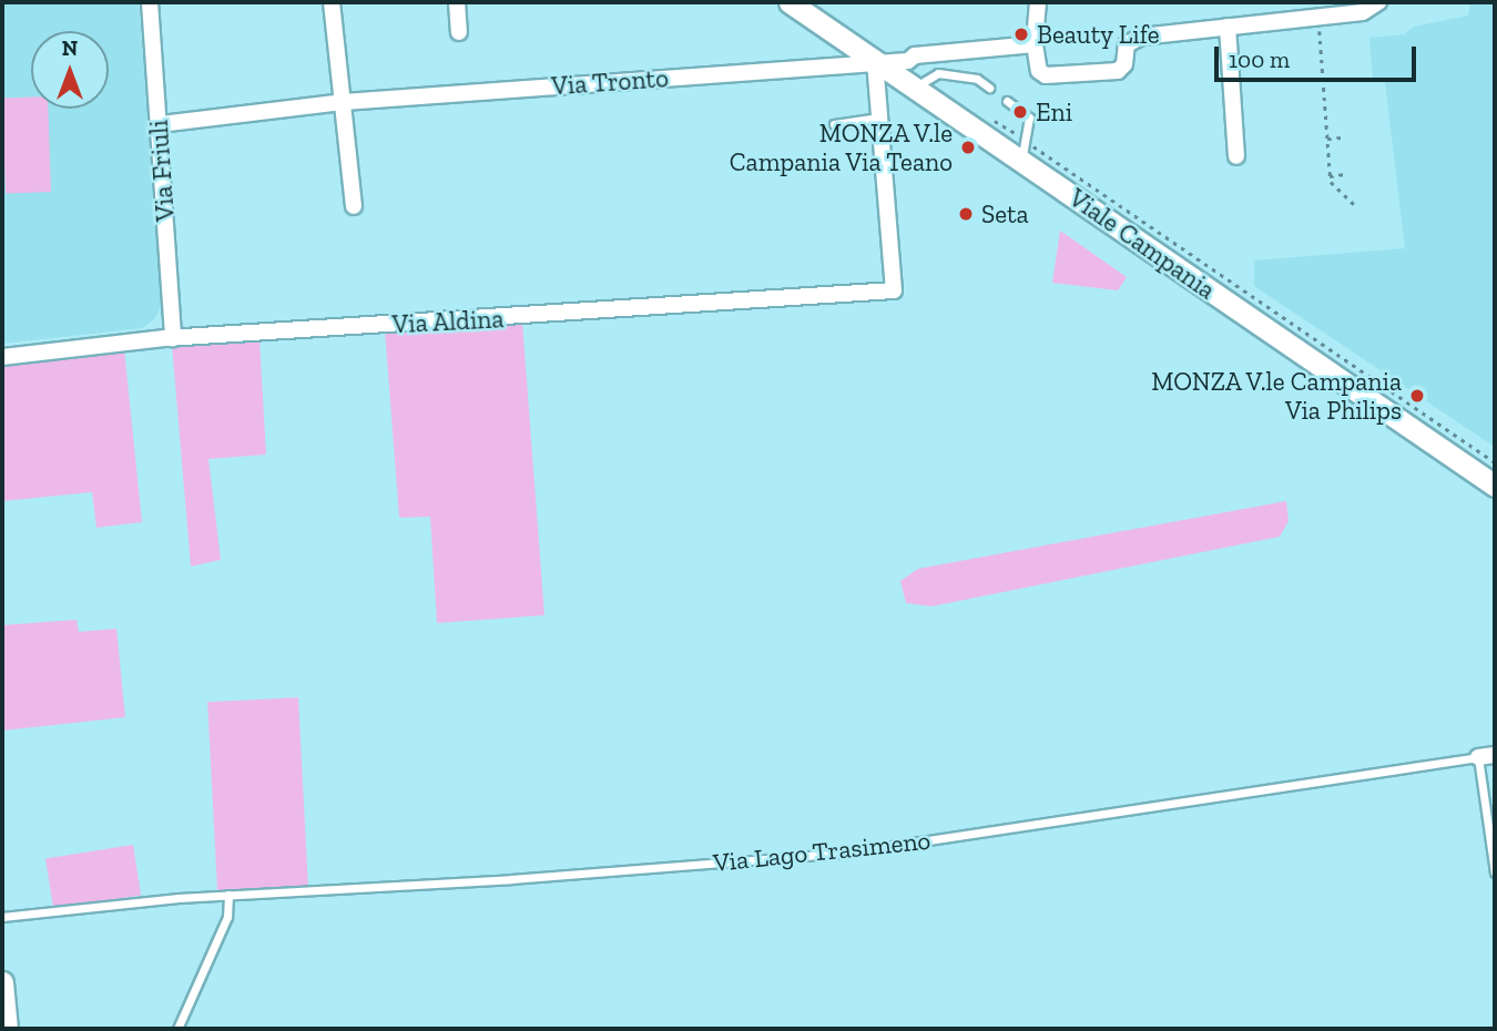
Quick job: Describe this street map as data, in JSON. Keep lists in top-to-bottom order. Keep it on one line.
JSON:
{"streets":{"street":["Via Tronto","Via Friuli","Viale Campania","Via Aldina","Via Lago Trasimeno"]},"crossings":[["Via Tronto","Via Friuli"],["Via Tronto","Viale Campania"],["Via Friuli","Via Aldina"]],"places":["Beauty Life","Eni","MONZA V.le Campania Via Teano","Seta","MONZA V.le Campania Via Philips"],"scale_bar":"100 m","north":"top"}
